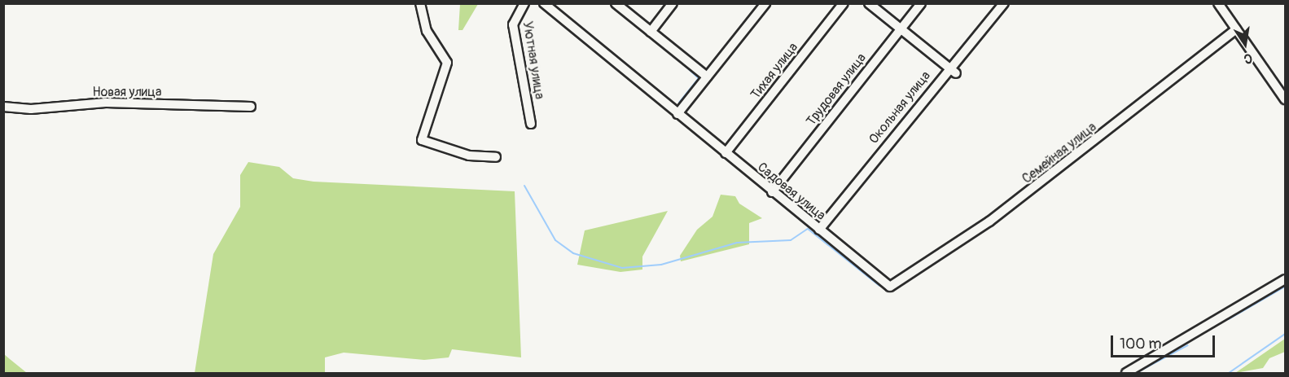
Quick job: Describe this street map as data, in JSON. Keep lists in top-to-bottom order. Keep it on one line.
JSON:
{"streets":{"street":["Уютная улица","Тихая улица","Трудовая улица","Новая улица","Окольная улица","Семейная улица","Садовая улица"]},"crossings":[["Тихая улица","Садовая улица"],["Трудовая улица","Садовая улица"],["Окольная улица","Садовая улица"],["Семейная улица","Садовая улица"]],"scale_bar":"100 m","north":"bottom"}
